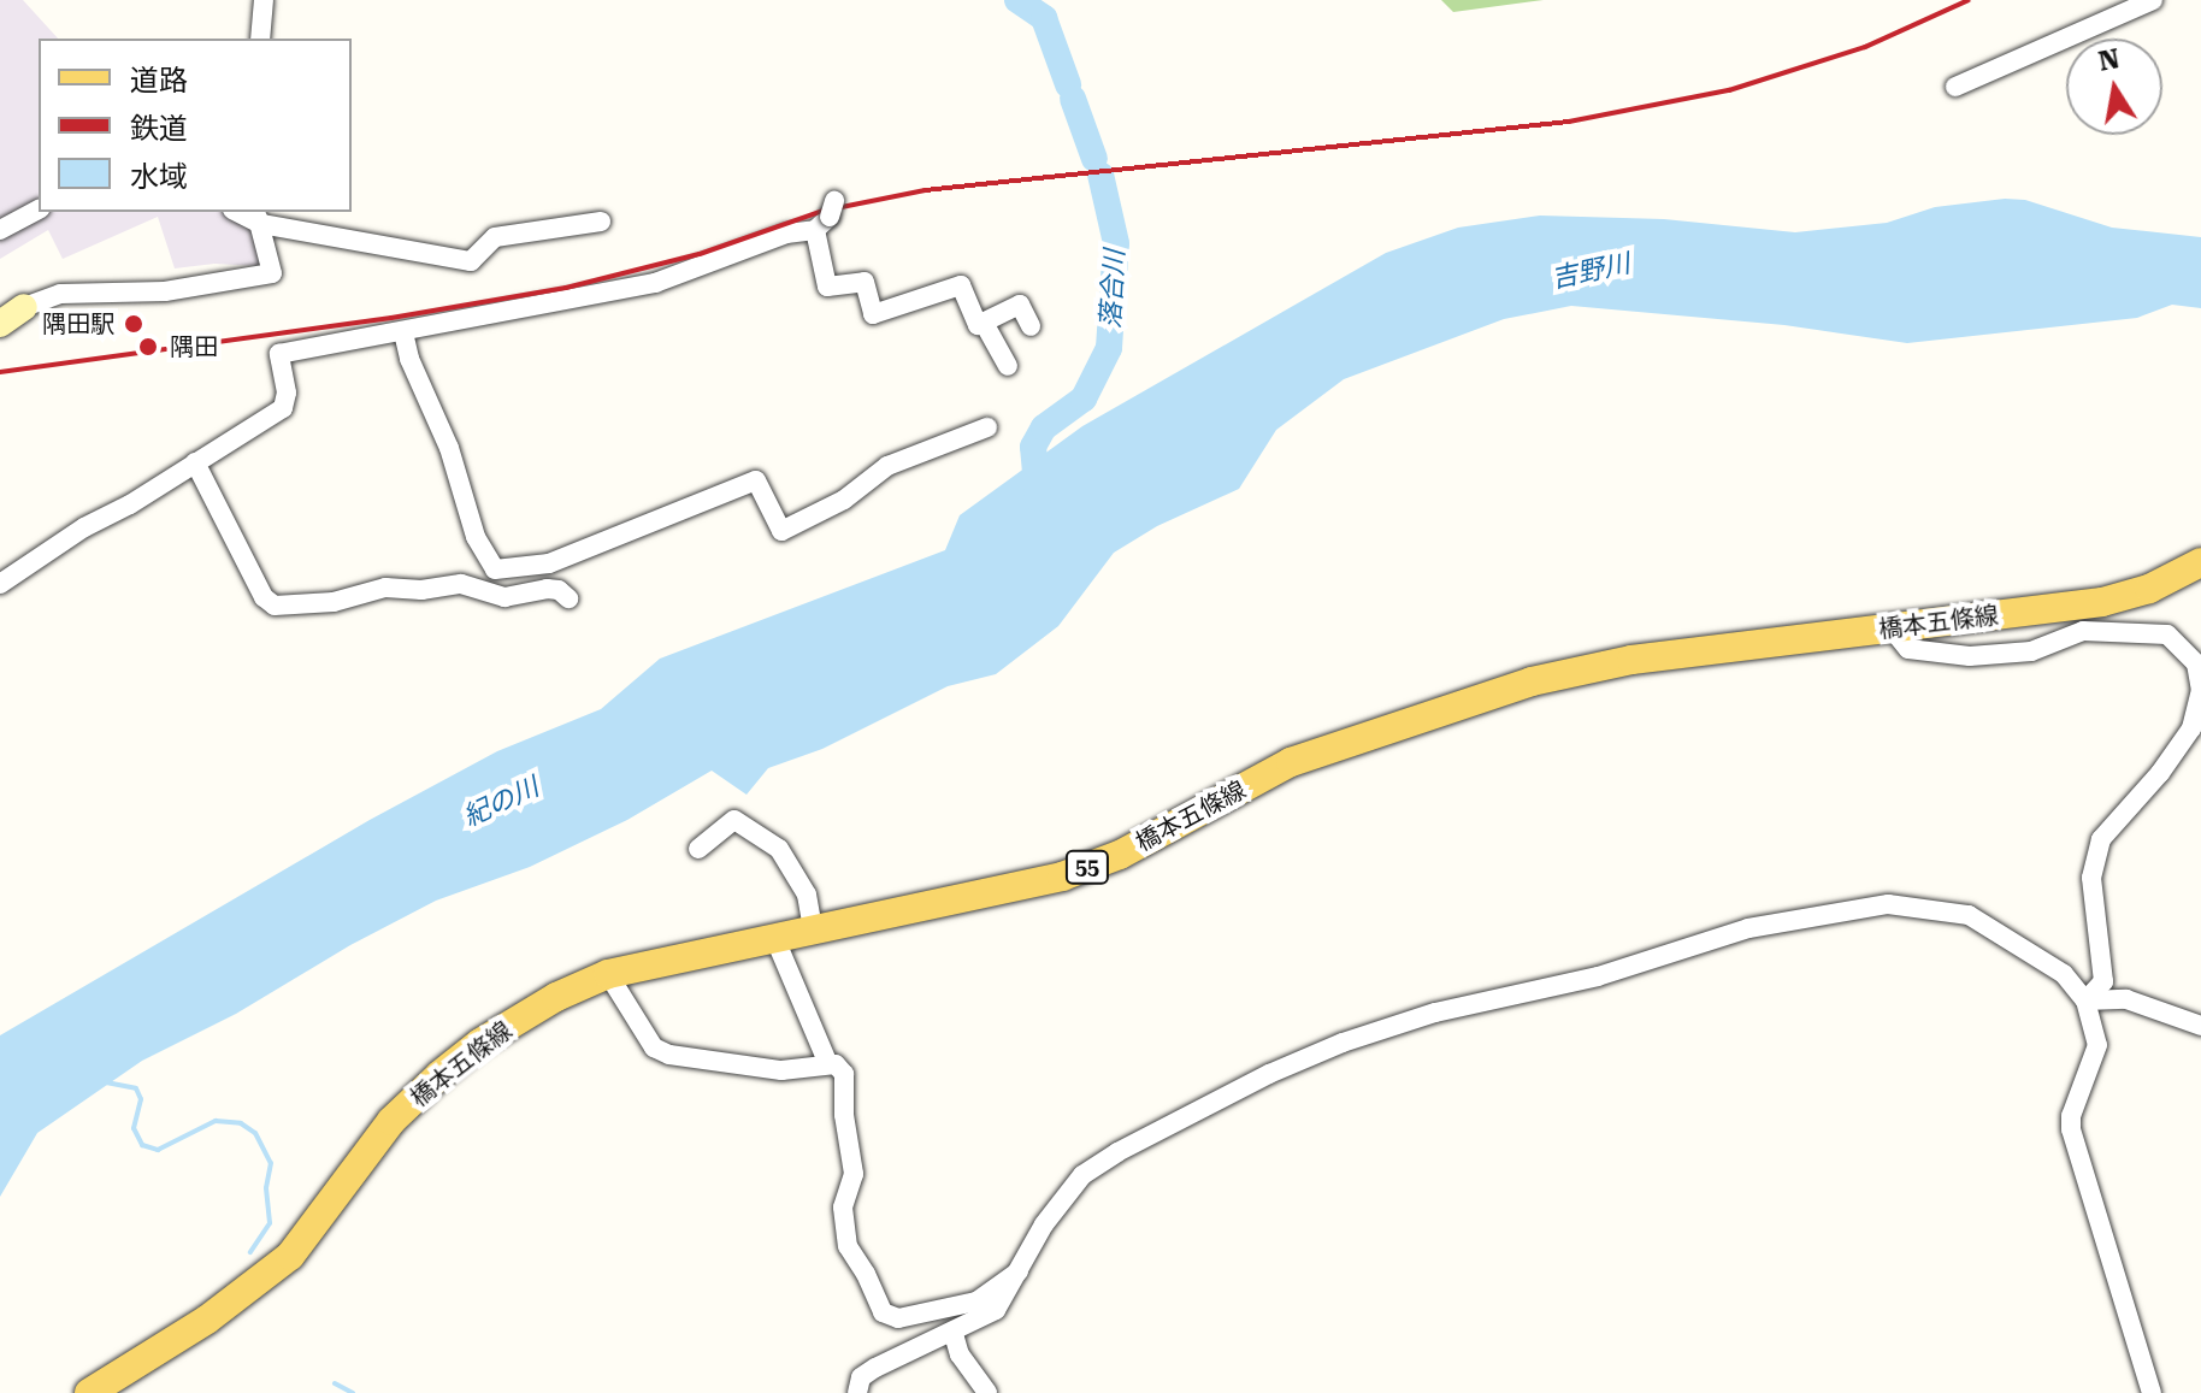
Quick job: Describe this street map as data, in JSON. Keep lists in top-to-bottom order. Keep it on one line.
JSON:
{"streets":{"main road":["橋本五條線","55"]},"water":["吉野川","落合川","紀の川"],"places":["隅田駅","隅田"],"legend":["道路","鉄道","水域"],"north":"top"}
